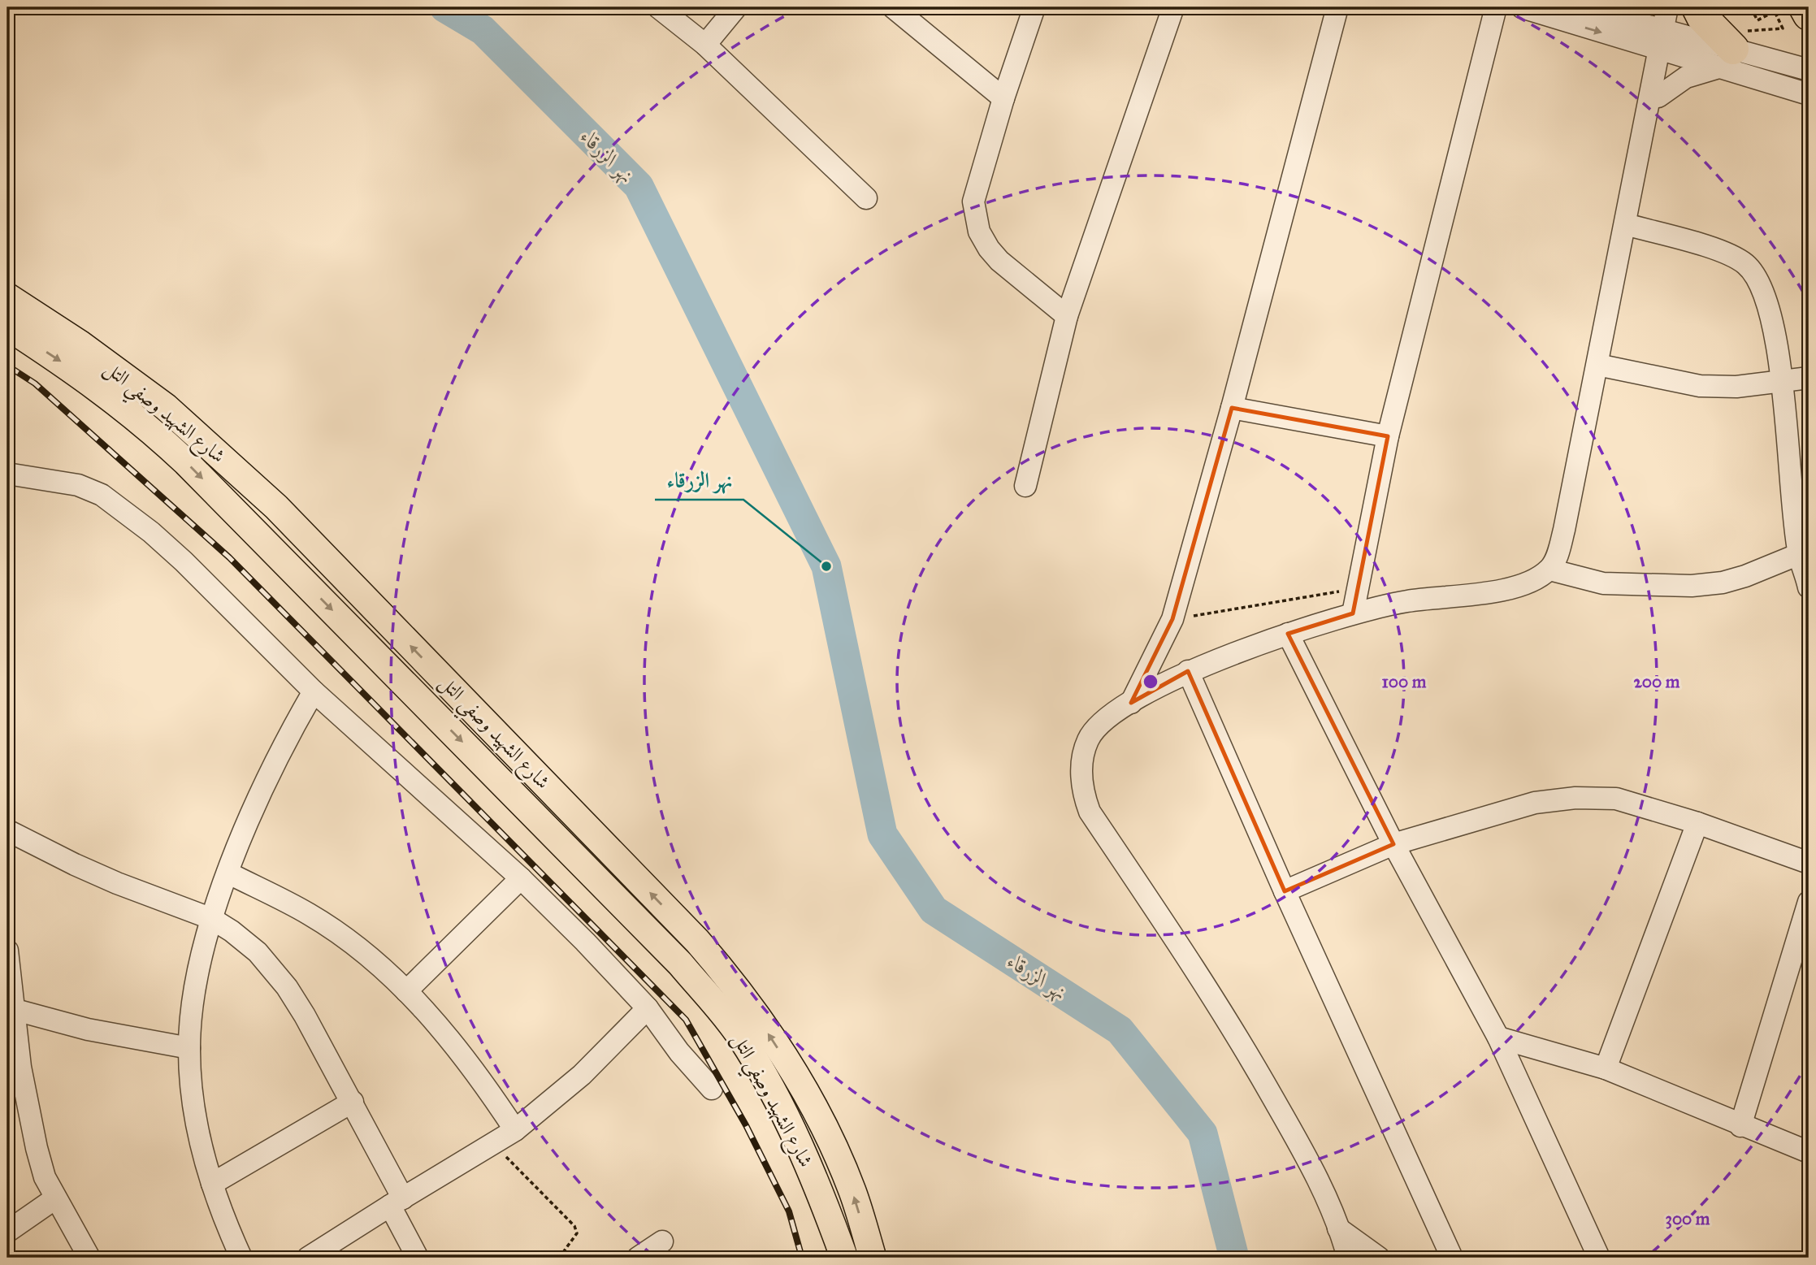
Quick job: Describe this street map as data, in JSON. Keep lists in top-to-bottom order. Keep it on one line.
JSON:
{"streets":{"main road":["شارع الشهيد وصفي التل"]},"water":["نهر الزرقاء"],"places":["نهر الزرقاء"],"rings":["100 m","200 m","300 m"]}
